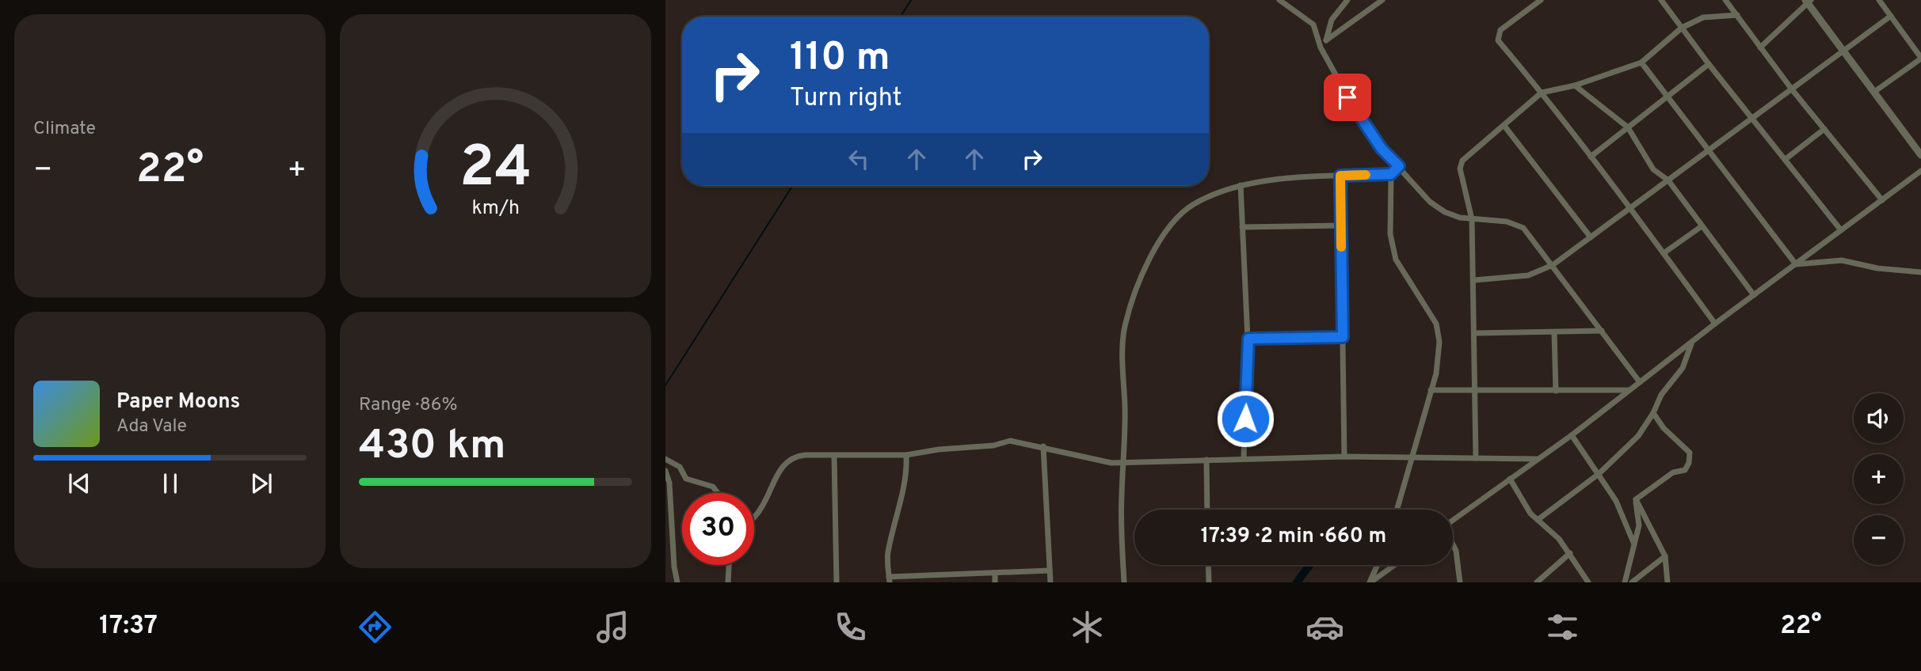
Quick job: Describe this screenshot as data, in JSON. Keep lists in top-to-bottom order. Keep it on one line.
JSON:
{"page":{"tile":["Climate",["Range · 86%","430 km"]],"turn":["110 m","Turn right"],"heat":["−","22°","+"],"song":["Paper Moons","Ada Vale"],"map_buttons":["+","−"],"limit":"30","trip":"17:39 · 2 min · 660 m","tabs":["17:37","22°"],"gauge":["24","km/h"]}}
